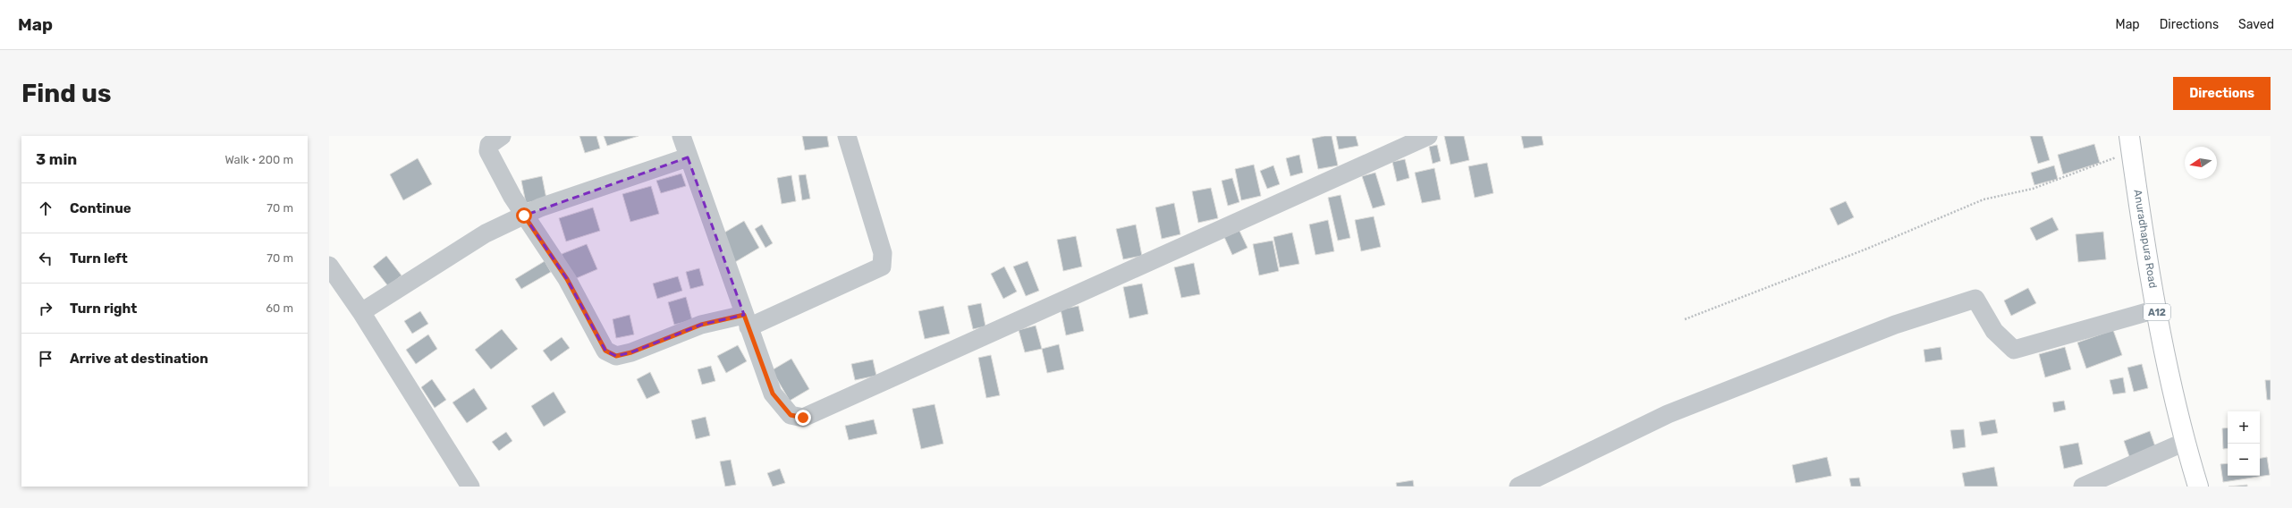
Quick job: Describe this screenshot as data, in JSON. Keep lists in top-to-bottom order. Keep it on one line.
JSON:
{"streets":{"highway":["Anuradhapura Road","A12"]},"north":"left","page":{"header":"Map","nav":["Map","Directions","Saved"],"buttons":"Directions","title":"Find us","heading":["3 min","Walk · 200 m"],"list":[["Continue","70 m"],["Turn left","70 m"],["Turn right","60 m"],"Arrive at destination"],"map_buttons":["+","−"]}}
